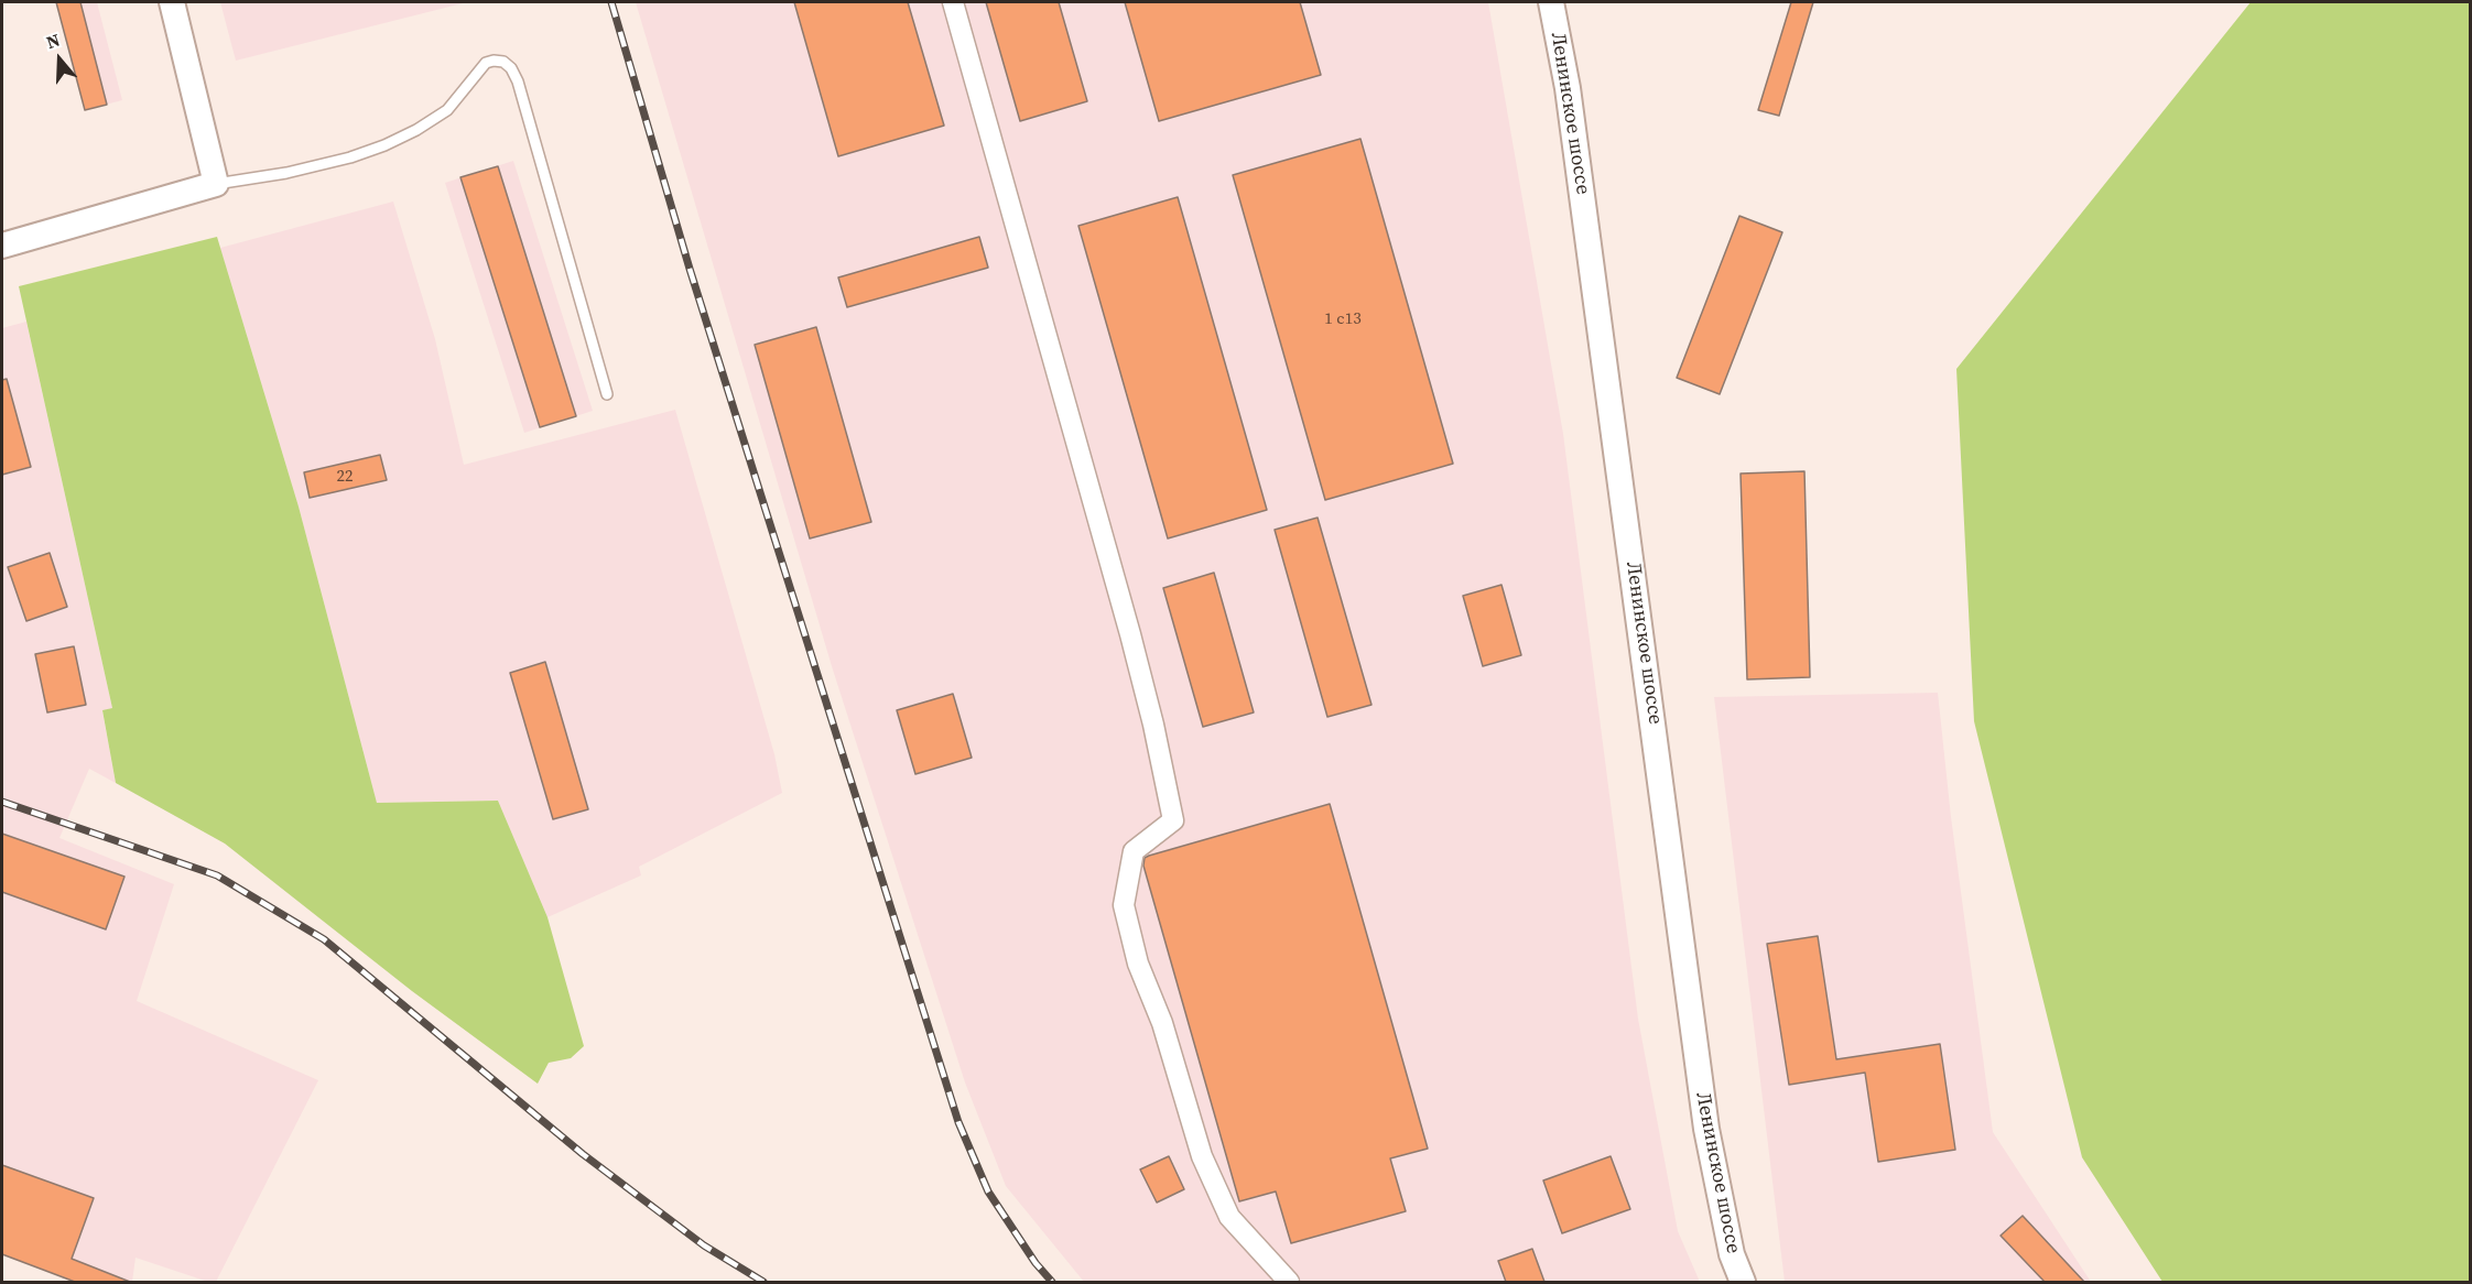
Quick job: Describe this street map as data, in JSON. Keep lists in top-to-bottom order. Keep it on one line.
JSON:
{"streets":{"street":["Ленинское шоссе"]},"house_numbers":["1 с13","22"],"north":"top"}
